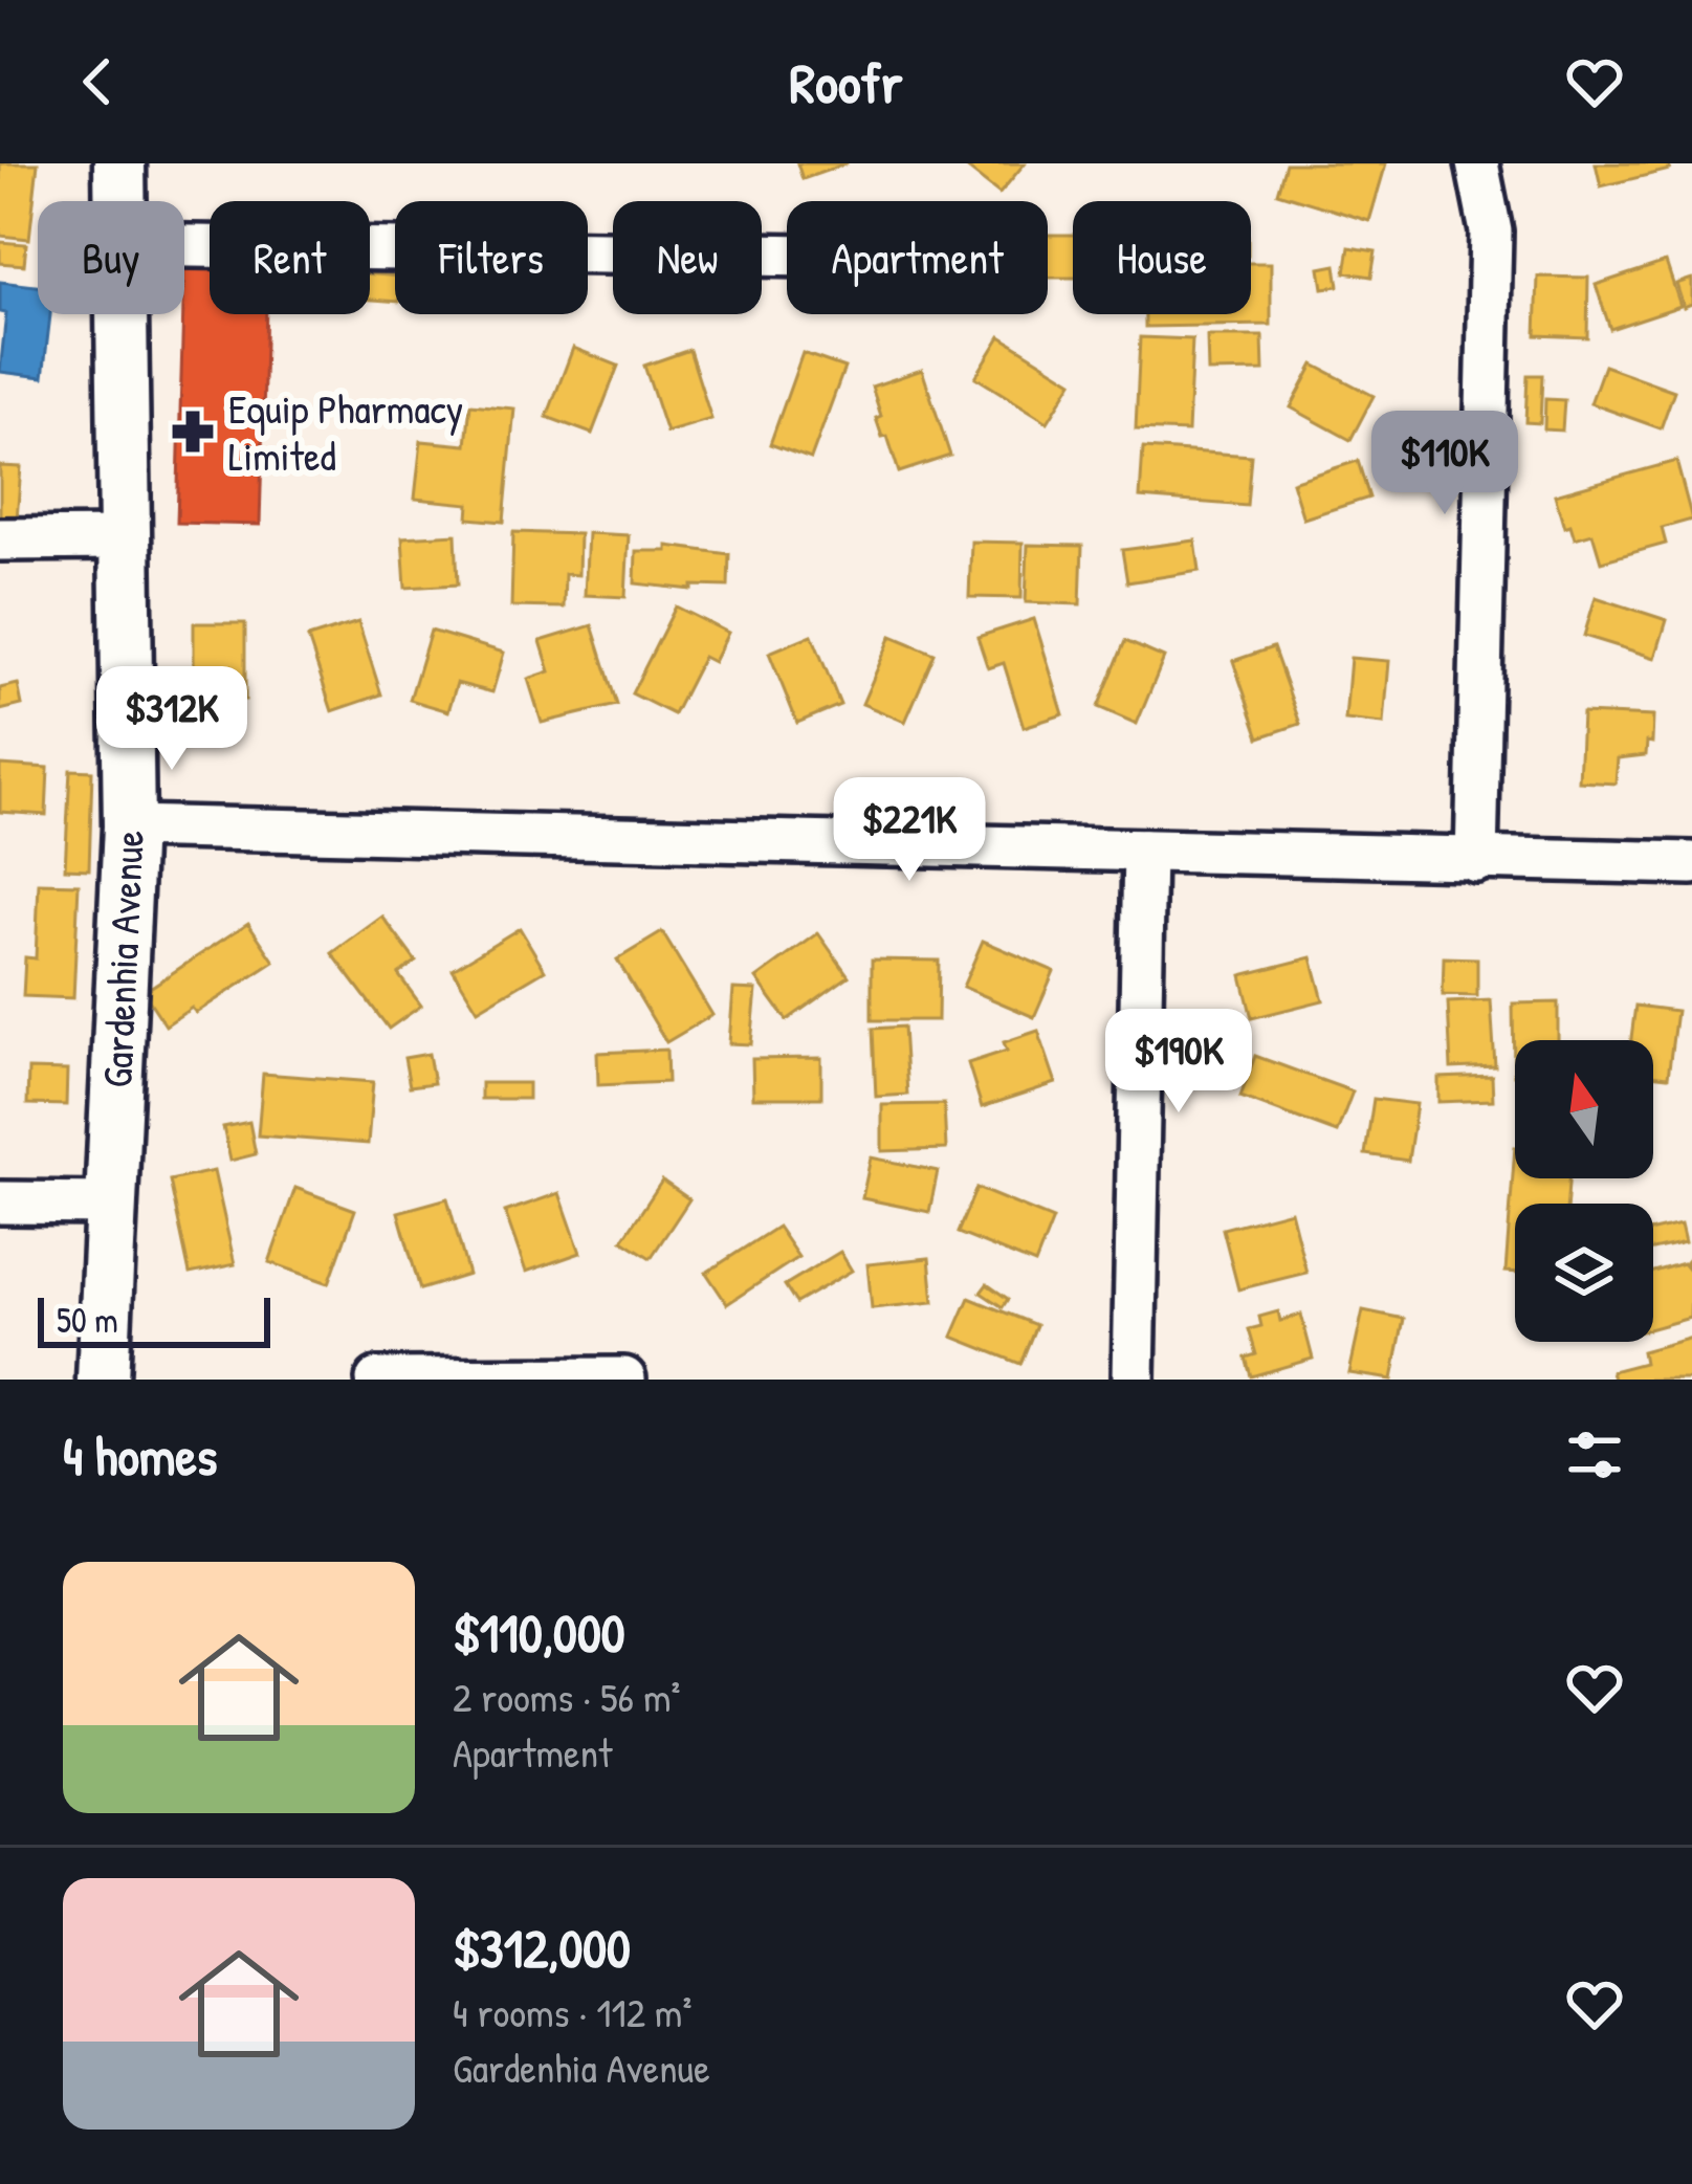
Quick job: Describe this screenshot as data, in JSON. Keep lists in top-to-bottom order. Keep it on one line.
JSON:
{"streets":{"main road":["Gardenhia Avenue"]},"places":{"pharmacy":["Equip Pharmacy Limited"]},"scale_bar":"50 m","north":"top","page":{"header":"Roofr","chip":["Buy","Rent","Filters","New","Apartment","House"],"price":["$110K","$312K","$221K","$190K"],"scale":"50 m","heading":"4 homes","list":[{"name":"$110,000","note":"2 rooms · 56 m² · Apartment"},{"name":"$312,000","note":"4 rooms · 112 m² · Gardenhia Avenue"}]}}
